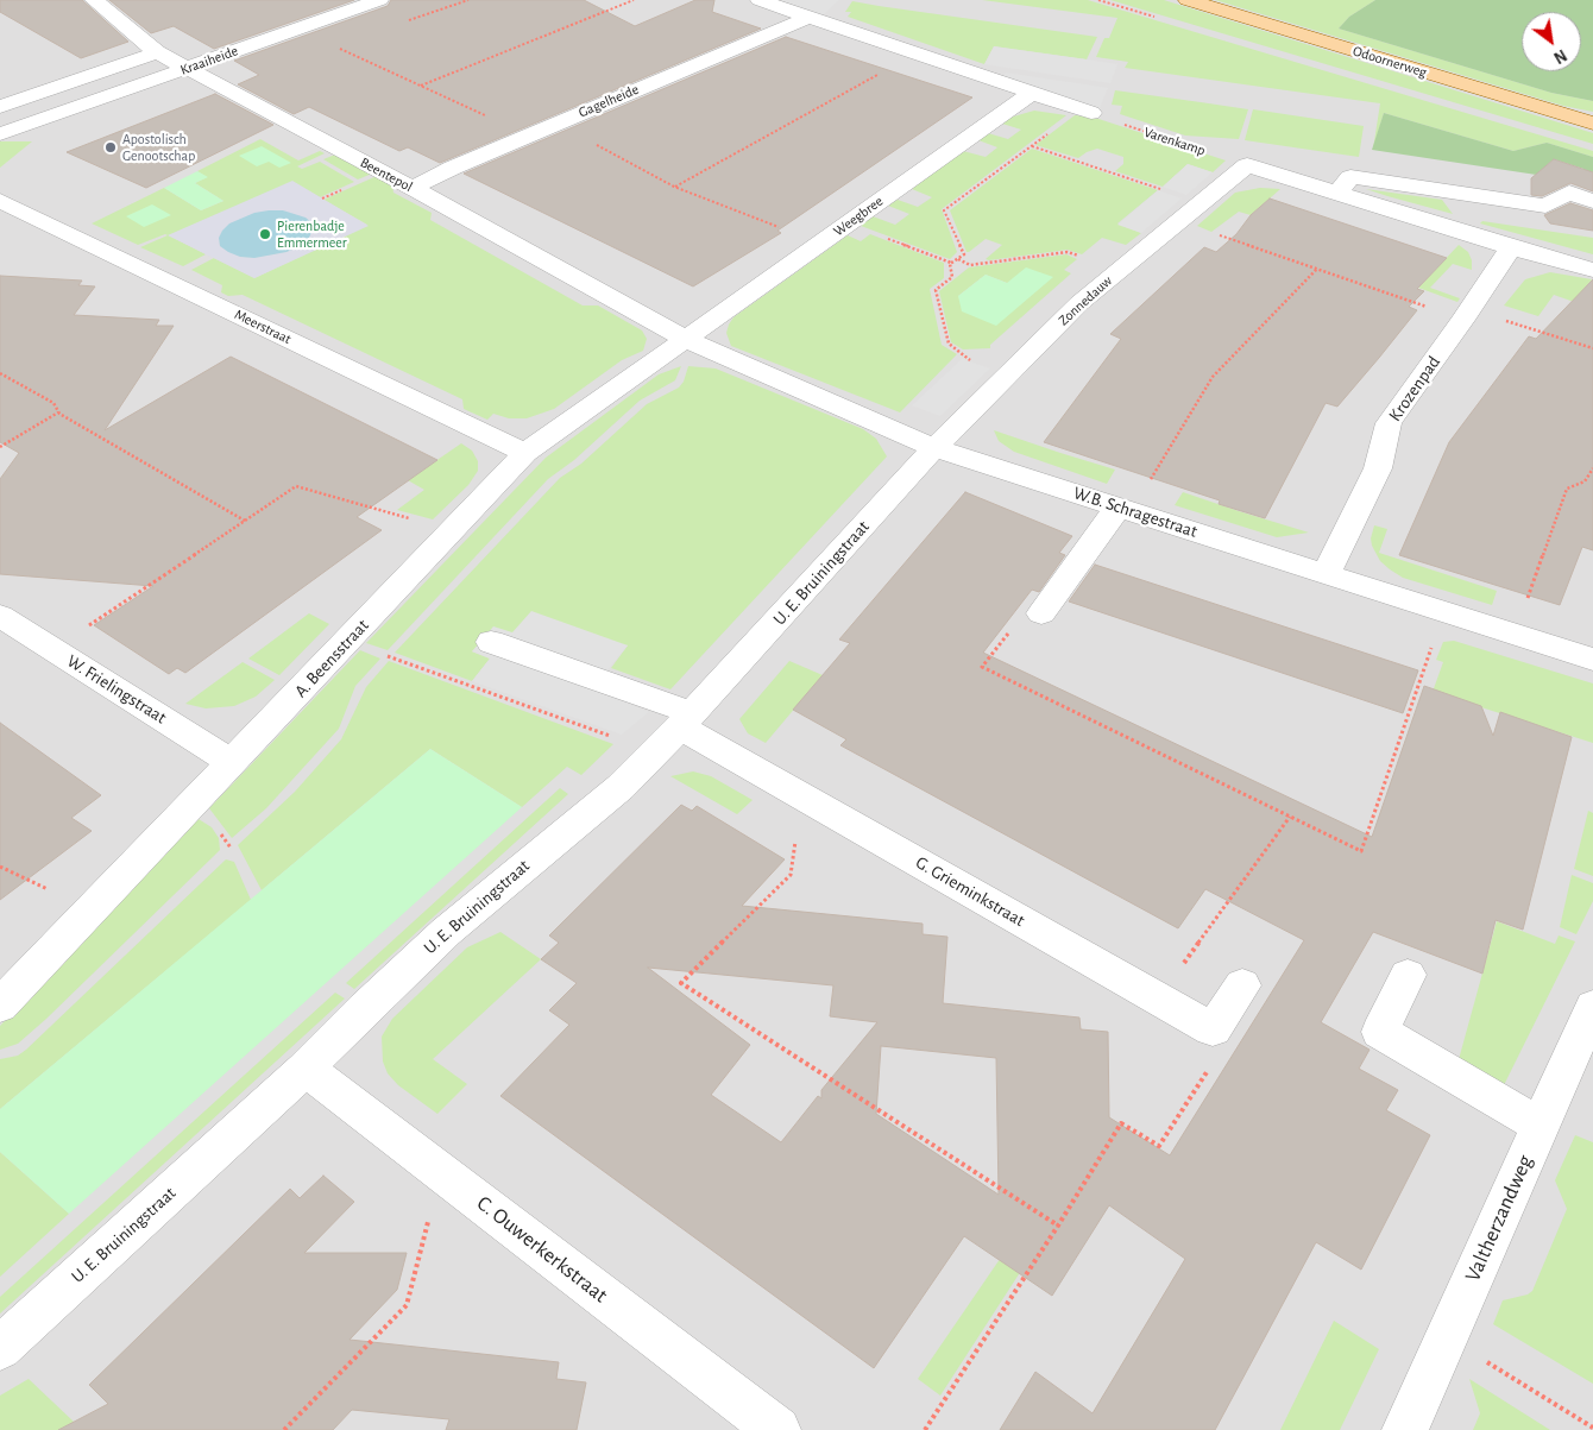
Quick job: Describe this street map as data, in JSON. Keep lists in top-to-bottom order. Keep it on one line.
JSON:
{"streets":{"main road":["Odoornerweg"],"street":["Kraaiheide","Gagelheide","Beentepol","Weegbree","Zonnedauw","Meerstraat","Krozenpad","W.B. Schragestraat","U. E. Bruiningstraat","A. Beensstraat","W. Frielingstraat","G. Grieminkstraat","Valtherzandweg","C. Ouwerkerkstraat"],"path":["Varenkamp"]},"crossings":[["Kraaiheide","Beentepol"],["Gagelheide","Beentepol"],["Varenkamp","Zonnedauw"],["Beentepol","Weegbree"],["Beentepol","W.B. Schragestraat"],["Beentepol","A. Beensstraat"],["Weegbree","W.B. Schragestraat"],["Weegbree","A. Beensstraat"],["Zonnedauw","W.B. Schragestraat"],["Zonnedauw","U. E. Bruiningstraat"],["Meerstraat","A. Beensstraat"],["Krozenpad","W.B. Schragestraat"],["W.B. Schragestraat","U. E. Bruiningstraat"],["W.B. Schragestraat","A. Beensstraat"],["U. E. Bruiningstraat","G. Grieminkstraat"],["U. E. Bruiningstraat","C. Ouwerkerkstraat"],["A. Beensstraat","W. Frielingstraat"]],"places":["Apostolisch Genootschap","Pierenbadje Emmermeer"],"north":"bottom right"}
